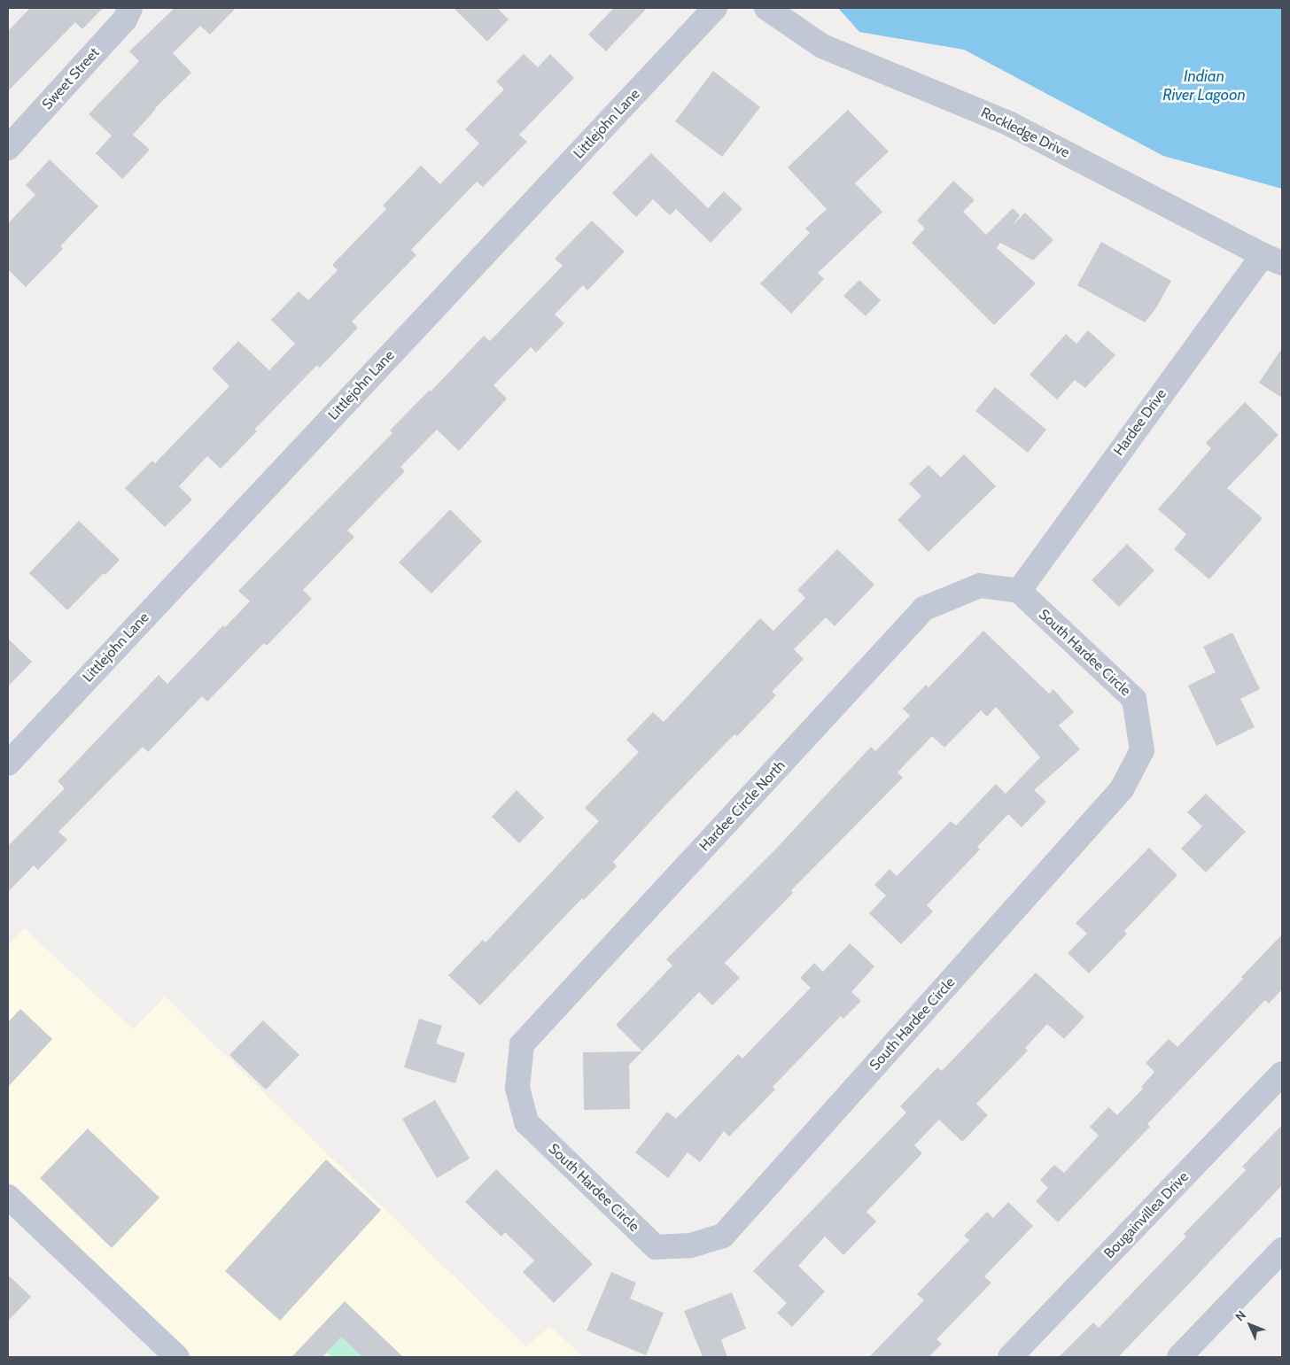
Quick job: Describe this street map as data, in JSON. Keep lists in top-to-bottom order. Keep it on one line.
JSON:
{"streets":{"street":["Sweet Street","Littlejohn Lane","Rockledge Drive","Hardee Drive","South Hardee Circle","Hardee Circle North","Bougainvillea Drive"]},"crossings":[["Rockledge Drive","Hardee Drive"],["Hardee Drive","South Hardee Circle"],["Hardee Drive","Hardee Circle North"],["South Hardee Circle","Hardee Circle North"]],"water":["Indian River Lagoon"],"north":"top left"}
